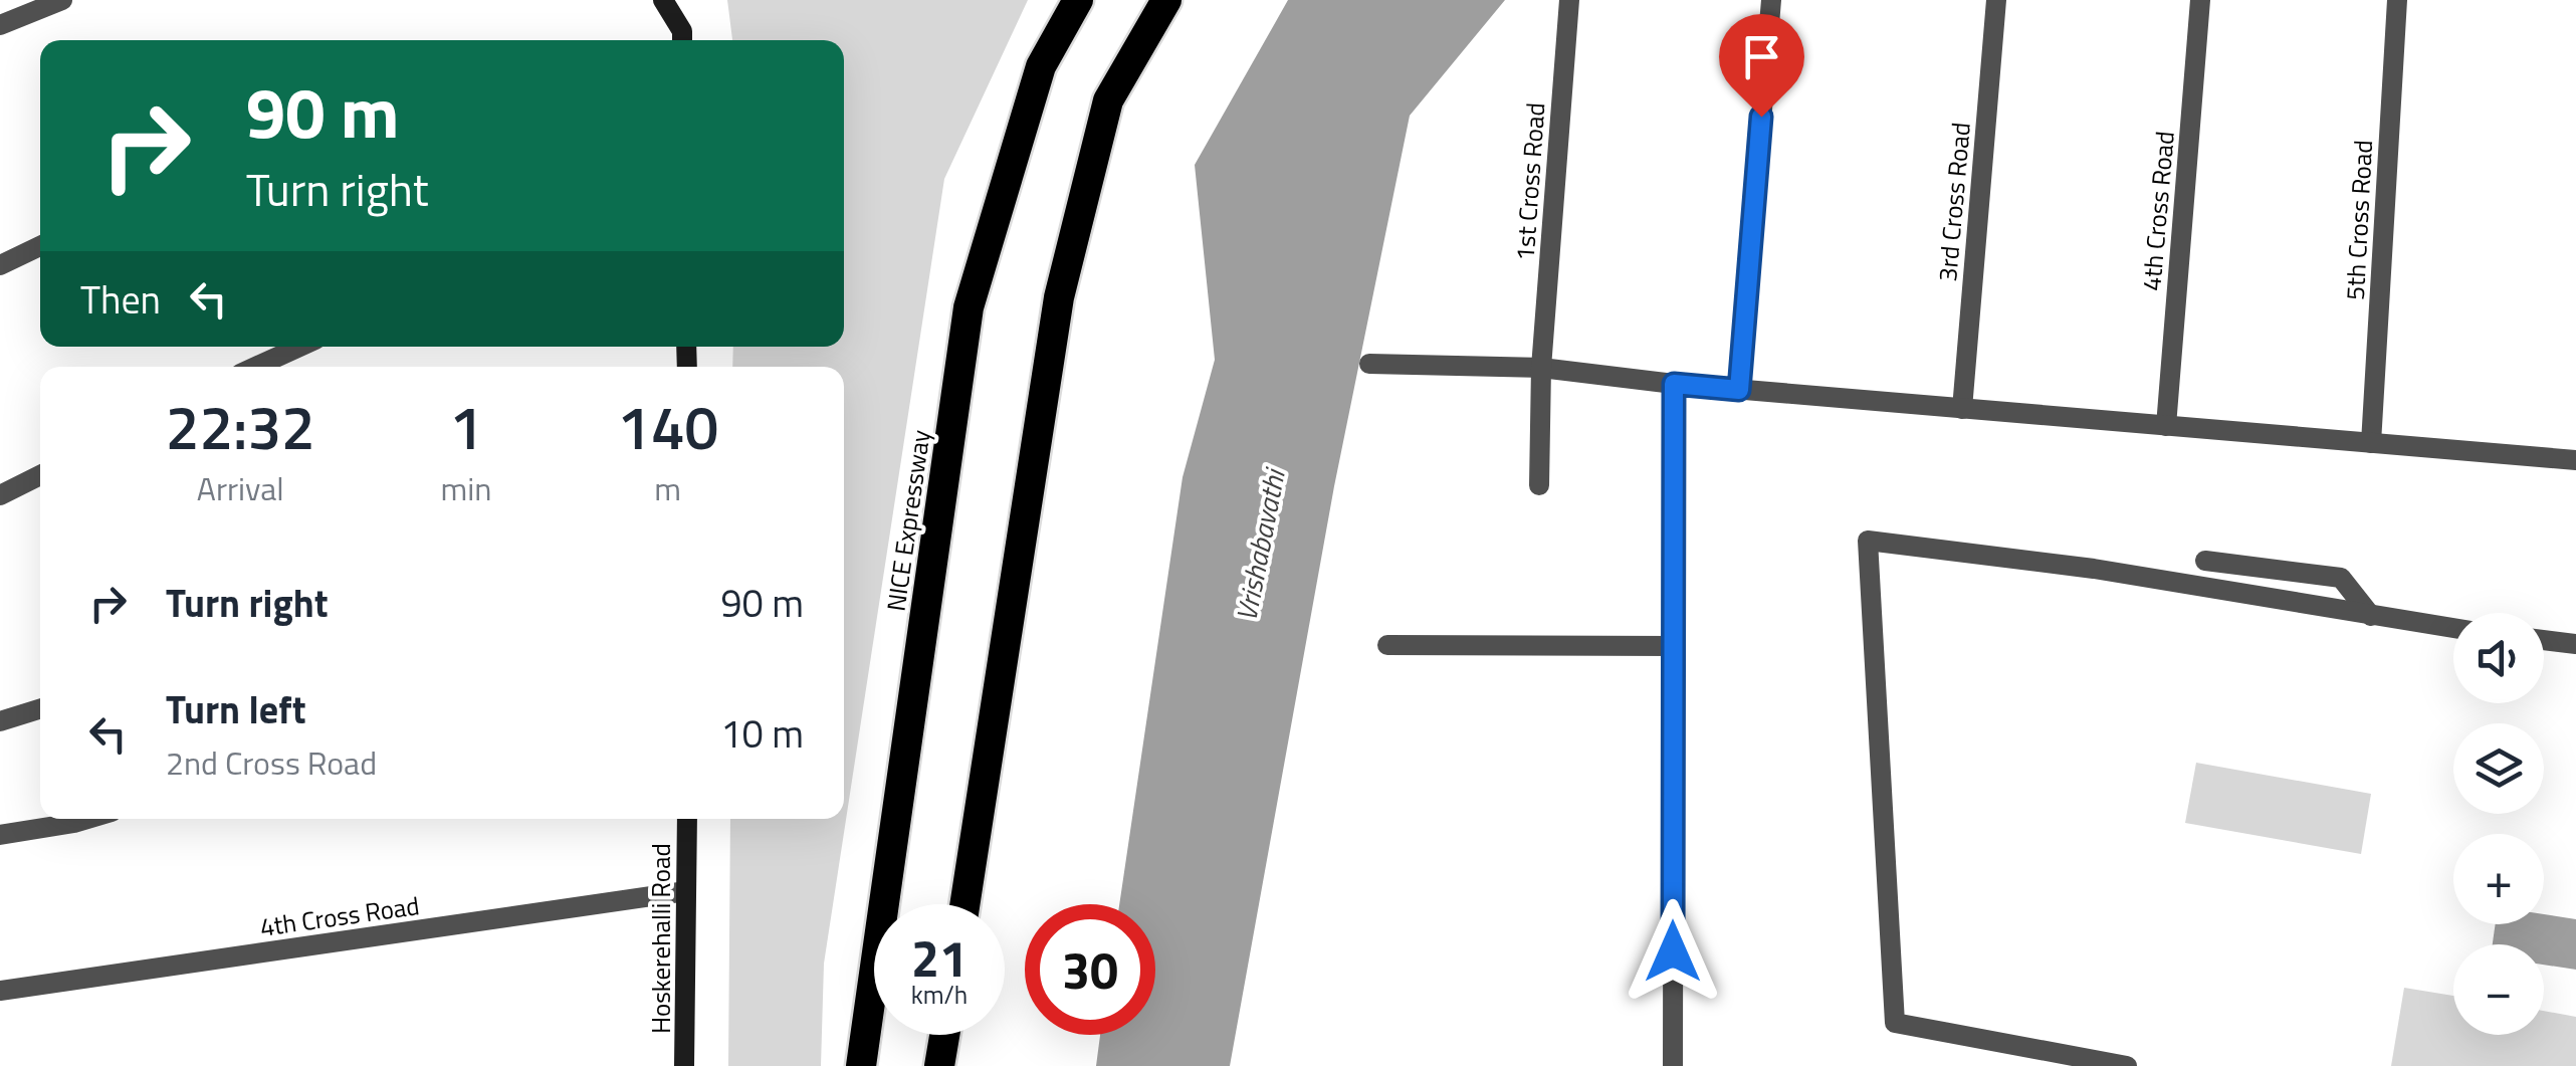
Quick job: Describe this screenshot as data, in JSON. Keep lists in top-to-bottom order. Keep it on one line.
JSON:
{"streets":{"highway":["NICE Expressway"],"street":["1st Cross Road","3rd Cross Road","4th Cross Road","5th Cross Road","Hoskerehalli Road"]},"crossings":[["4th Cross Road","Hoskerehalli Road"]],"water":["Vrishabavathi"],"page":{"turn":["90 m","Turn right"],"then":"Then","eta":["22:32","Arrival","1","min","140","m"],"list":[{"name":"Turn right","value":"90 m"},{"name":"Turn left","note":"2nd Cross Road","value":"10 m"}],"map_buttons":["+","−"],"speed":"21 km/h","limit":"30"}}
